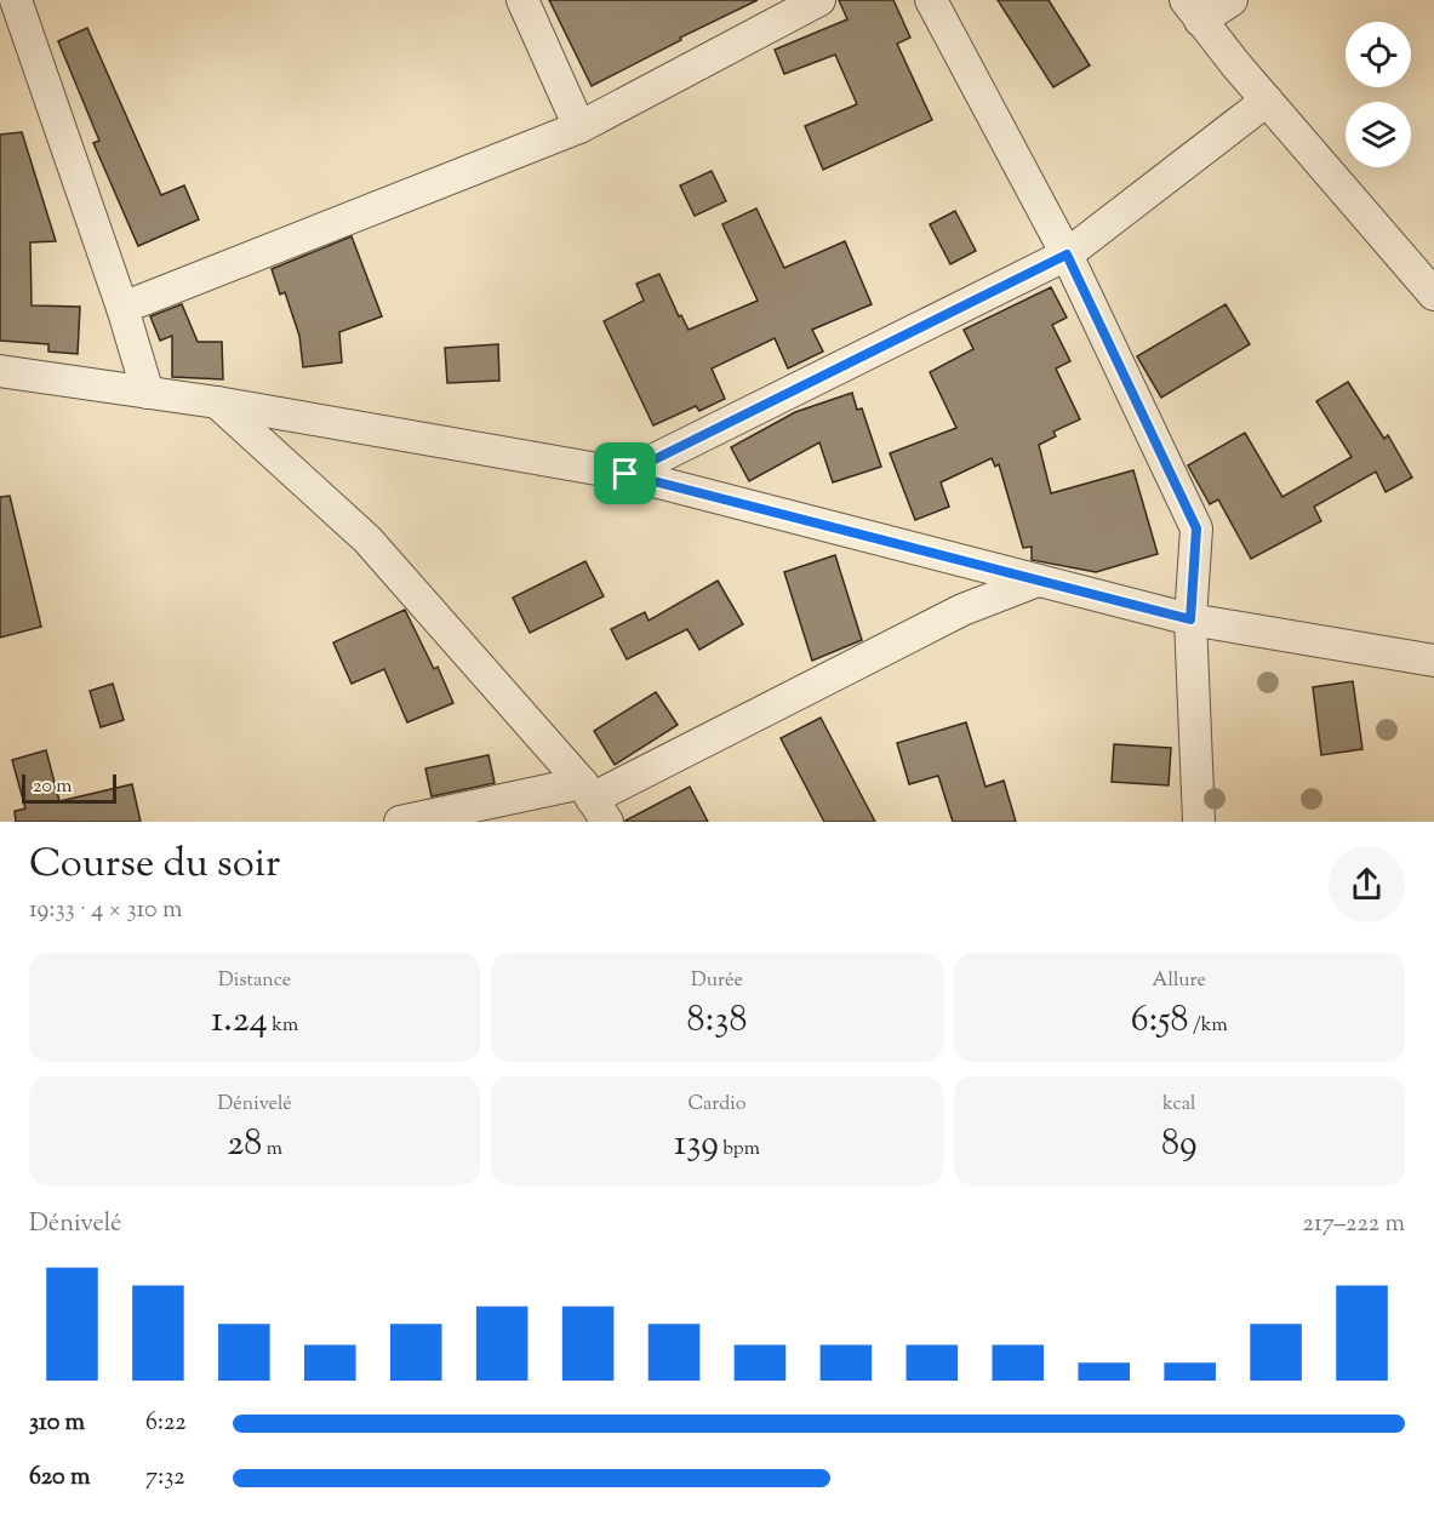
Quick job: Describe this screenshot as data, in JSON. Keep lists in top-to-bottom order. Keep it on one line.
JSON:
{"scale_bar":"20 m","page":{"scale":"20 m","heading":["Course du soir","19:33 · 4 × 310 m"],"stats":[["Distance","1.24 km"],["Durée","8:38"],["Allure","6:58 /km"],["Dénivelé","28 m"],["Cardio","139 bpm"],["kcal","89"]],"chart":["Dénivelé","217–222 m"],"list":[{"name":"310 m","note":"6:22"},{"name":"620 m","note":"7:32"}]}}
